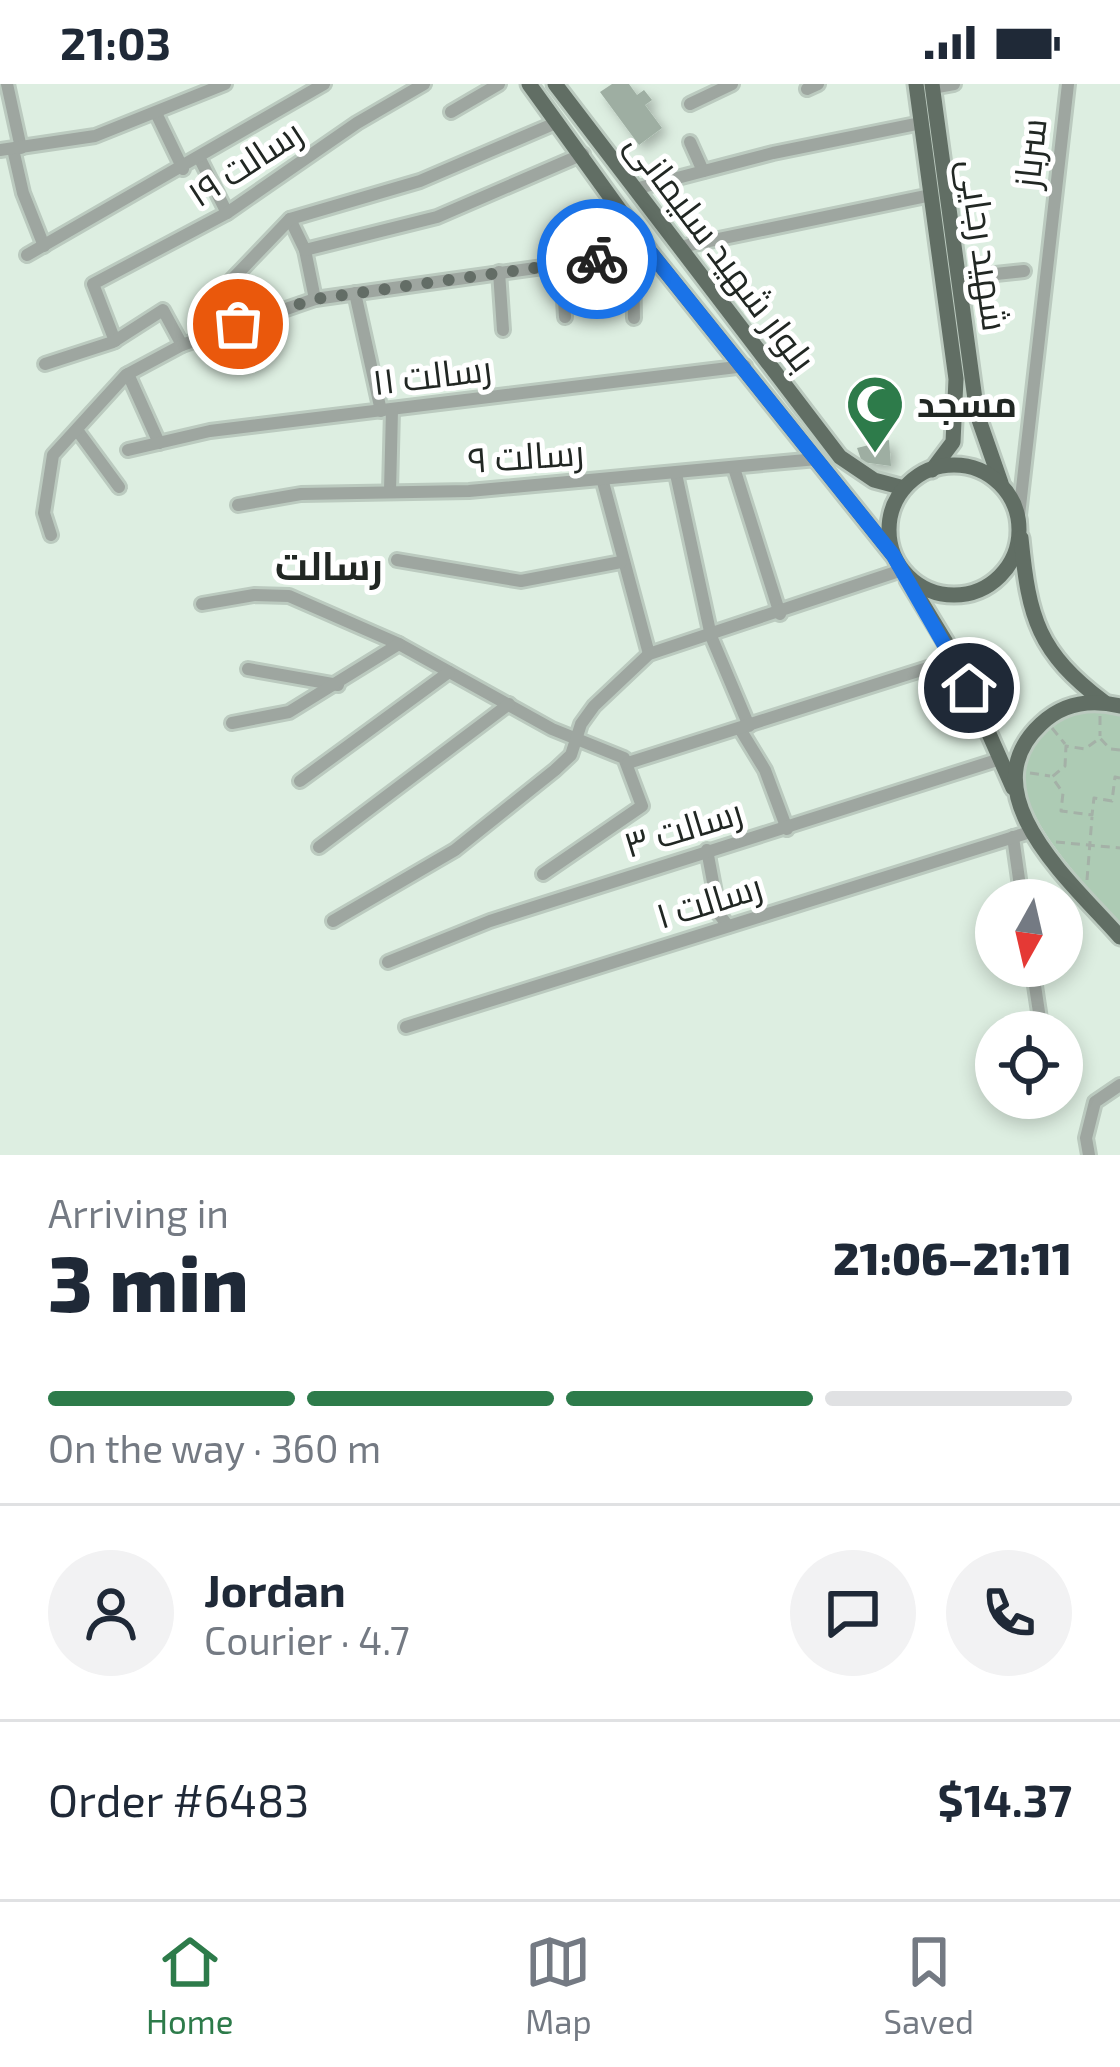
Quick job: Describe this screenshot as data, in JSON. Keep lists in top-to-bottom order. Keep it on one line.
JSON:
{"streets":{"main road":["شهید رجایی","بلوار شهید سلیمانی"],"street":["سرباز","رسالت ۱۹","رسالت ۱۱","رسالت ۹","رسالت ۳","رسالت ۱"]},"crossings":[["سرباز","شهید رجایی"],["سرباز","بلوار شهید سلیمانی"],["شهید رجایی","بلوار شهید سلیمانی"],["بلوار شهید سلیمانی","رسالت ۱۱"],["بلوار شهید سلیمانی","رسالت ۹"],["بلوار شهید سلیمانی","رسالت ۳"],["بلوار شهید سلیمانی","رسالت ۱"]],"districts":["رسالت"],"places":{"mosque":["مسجد"]},"north":"bottom","page":{"status":"21:03","heading":["3 min","Arriving in","21:06–21:11"],"panel":["Jordan","Courier · 4.7","Order #6483","$14.37"],"bar":"On the way · 360 m","tabs":["Home","Map","Saved"]}}
